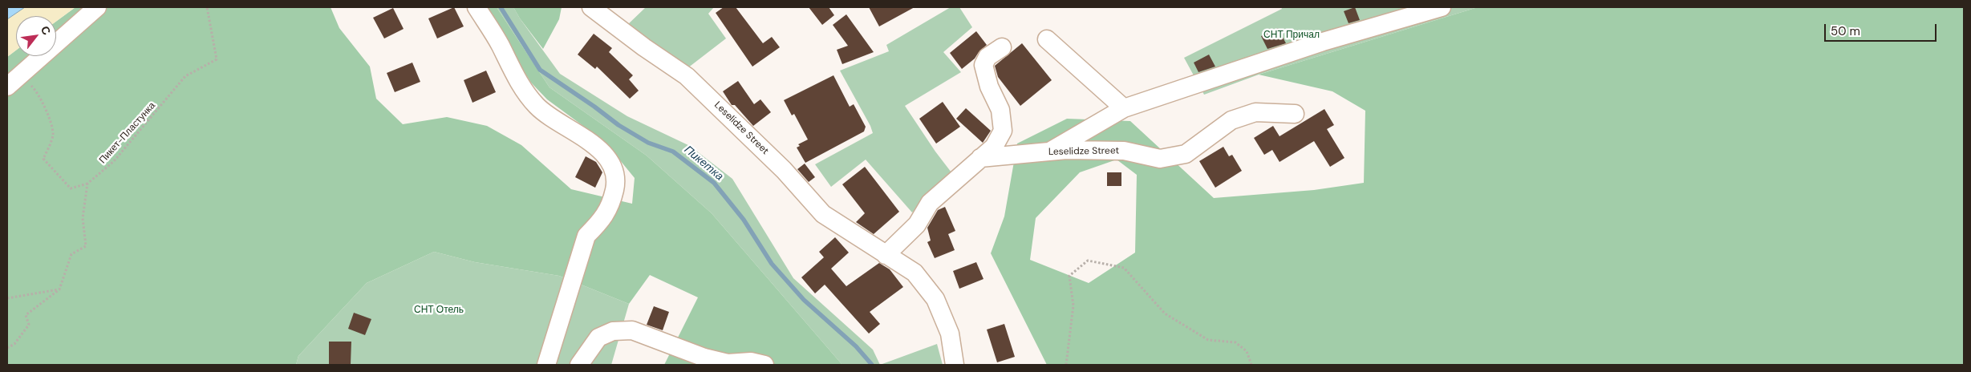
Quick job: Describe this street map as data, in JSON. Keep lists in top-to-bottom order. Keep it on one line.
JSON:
{"streets":{"street":["Leselidze Street"],"path":["Пикет-Пластунка"]},"water":["Пикетка"],"parks":["СНТ Причал","СНТ Отель"],"scale_bar":"50 m","north":"top right"}
